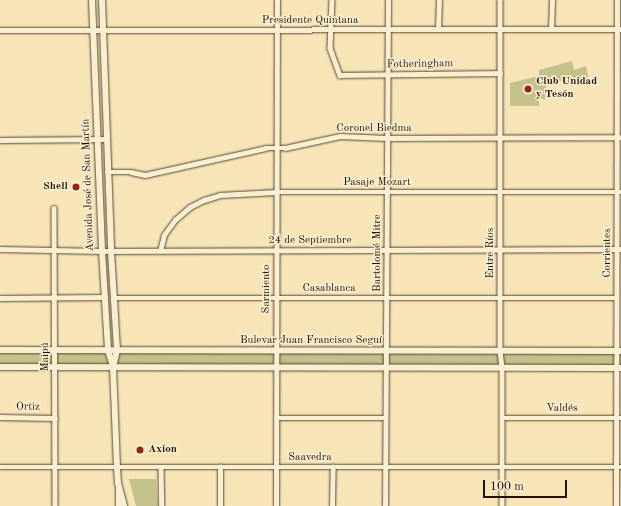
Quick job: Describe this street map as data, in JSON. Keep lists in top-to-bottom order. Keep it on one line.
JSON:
{"streets":{"main road":["Avenida José de San Martín","Bulevar Juan Francisco Seguí"],"street":["Presidente Quintana","Fotheringham","Coronel Biedma","Pasaje Mozart","24 de Septiembre","Bartolomé Mitre","Entre Ríos","Corrientes","Sarmiento","Casablanca","Maipú","Ortiz","Valdés","Saavedra"]},"crossings":[["Presidente Quintana","Fotheringham"],["Presidente Quintana","Avenida José de San Martín"],["Presidente Quintana","Bartolomé Mitre"],["Presidente Quintana","Entre Ríos"],["Presidente Quintana","Corrientes"],["Presidente Quintana","Sarmiento"],["Fotheringham","Bartolomé Mitre"],["Fotheringham","Entre Ríos"],["Coronel Biedma","Avenida José de San Martín"],["Coronel Biedma","Bartolomé Mitre"],["Coronel Biedma","Entre Ríos"],["Coronel Biedma","Corrientes"],["Coronel Biedma","Sarmiento"],["Pasaje Mozart","24 de Septiembre"],["Pasaje Mozart","Bartolomé Mitre"],["Pasaje Mozart","Entre Ríos"],["Pasaje Mozart","Corrientes"],["Pasaje Mozart","Sarmiento"],["Avenida José de San Martín","24 de Septiembre"],["Avenida José de San Martín","Casablanca"],["Avenida José de San Martín","Bulevar Juan Francisco Seguí"],["Avenida José de San Martín","Saavedra"],["24 de Septiembre","Bartolomé Mitre"],["24 de Septiembre","Entre Ríos"],["24 de Septiembre","Corrientes"],["24 de Septiembre","Sarmiento"],["24 de Septiembre","Maipú"],["Bartolomé Mitre","Casablanca"],["Bartolomé Mitre","Bulevar Juan Francisco Seguí"],["Bartolomé Mitre","Saavedra"],["Entre Ríos","Casablanca"],["Entre Ríos","Bulevar Juan Francisco Seguí"],["Entre Ríos","Valdés"],["Entre Ríos","Saavedra"],["Corrientes","Casablanca"],["Corrientes","Bulevar Juan Francisco Seguí"],["Corrientes","Valdés"],["Corrientes","Saavedra"],["Sarmiento","Casablanca"],["Sarmiento","Bulevar Juan Francisco Seguí"],["Sarmiento","Saavedra"],["Bulevar Juan Francisco Seguí","Maipú"],["Maipú","Ortiz"],["Maipú","Saavedra"]],"places":["Club Unidad y Tesón","Shell","Axion"],"scale_bar":"100 m"}
